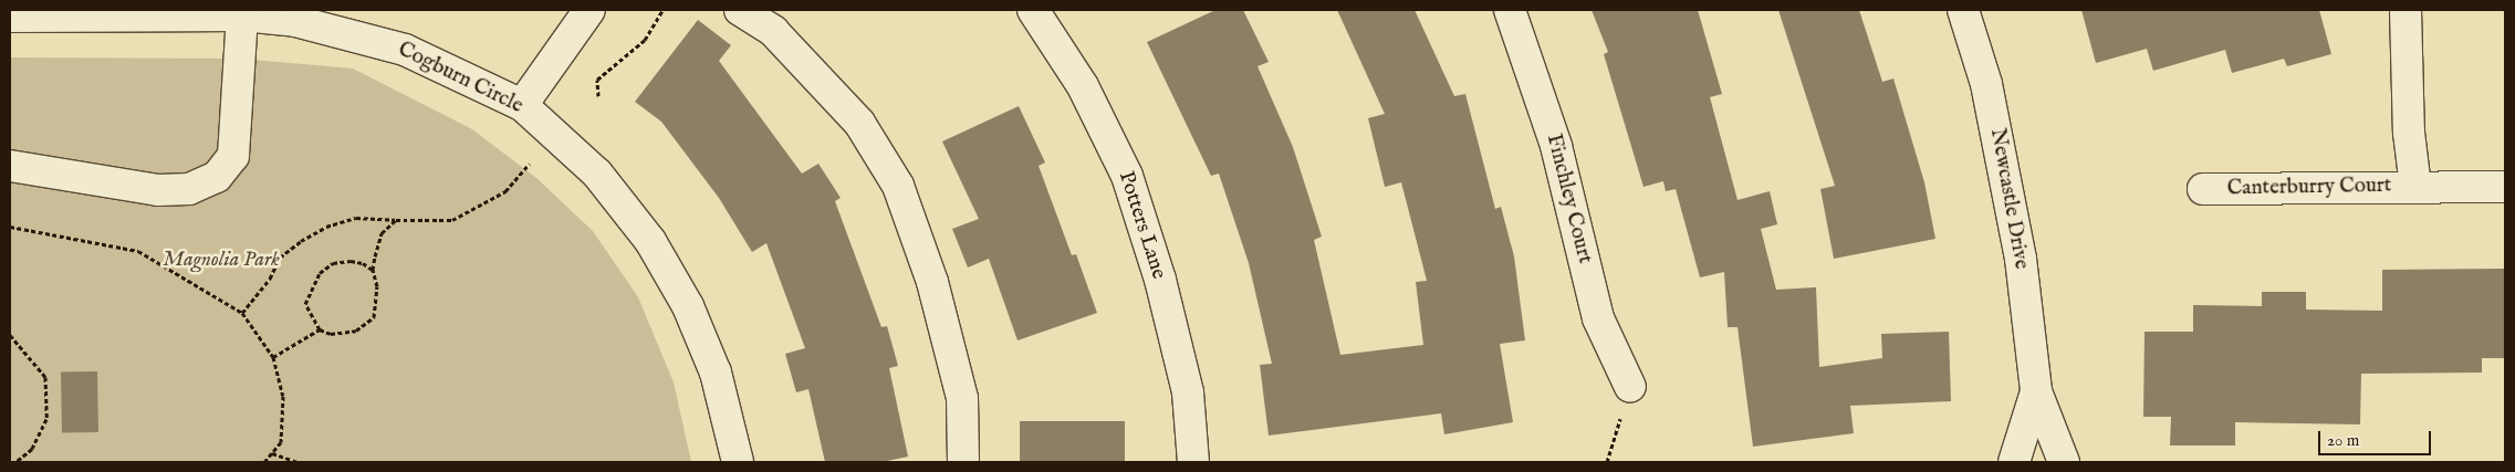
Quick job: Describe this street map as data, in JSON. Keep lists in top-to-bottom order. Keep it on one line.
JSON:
{"streets":{"street":["Cogburn Circle","Canterburry Court","Finchley Court","Newcastle Drive","Potters Lane"]},"parks":["Magnolia Park"],"scale_bar":"20 m"}
